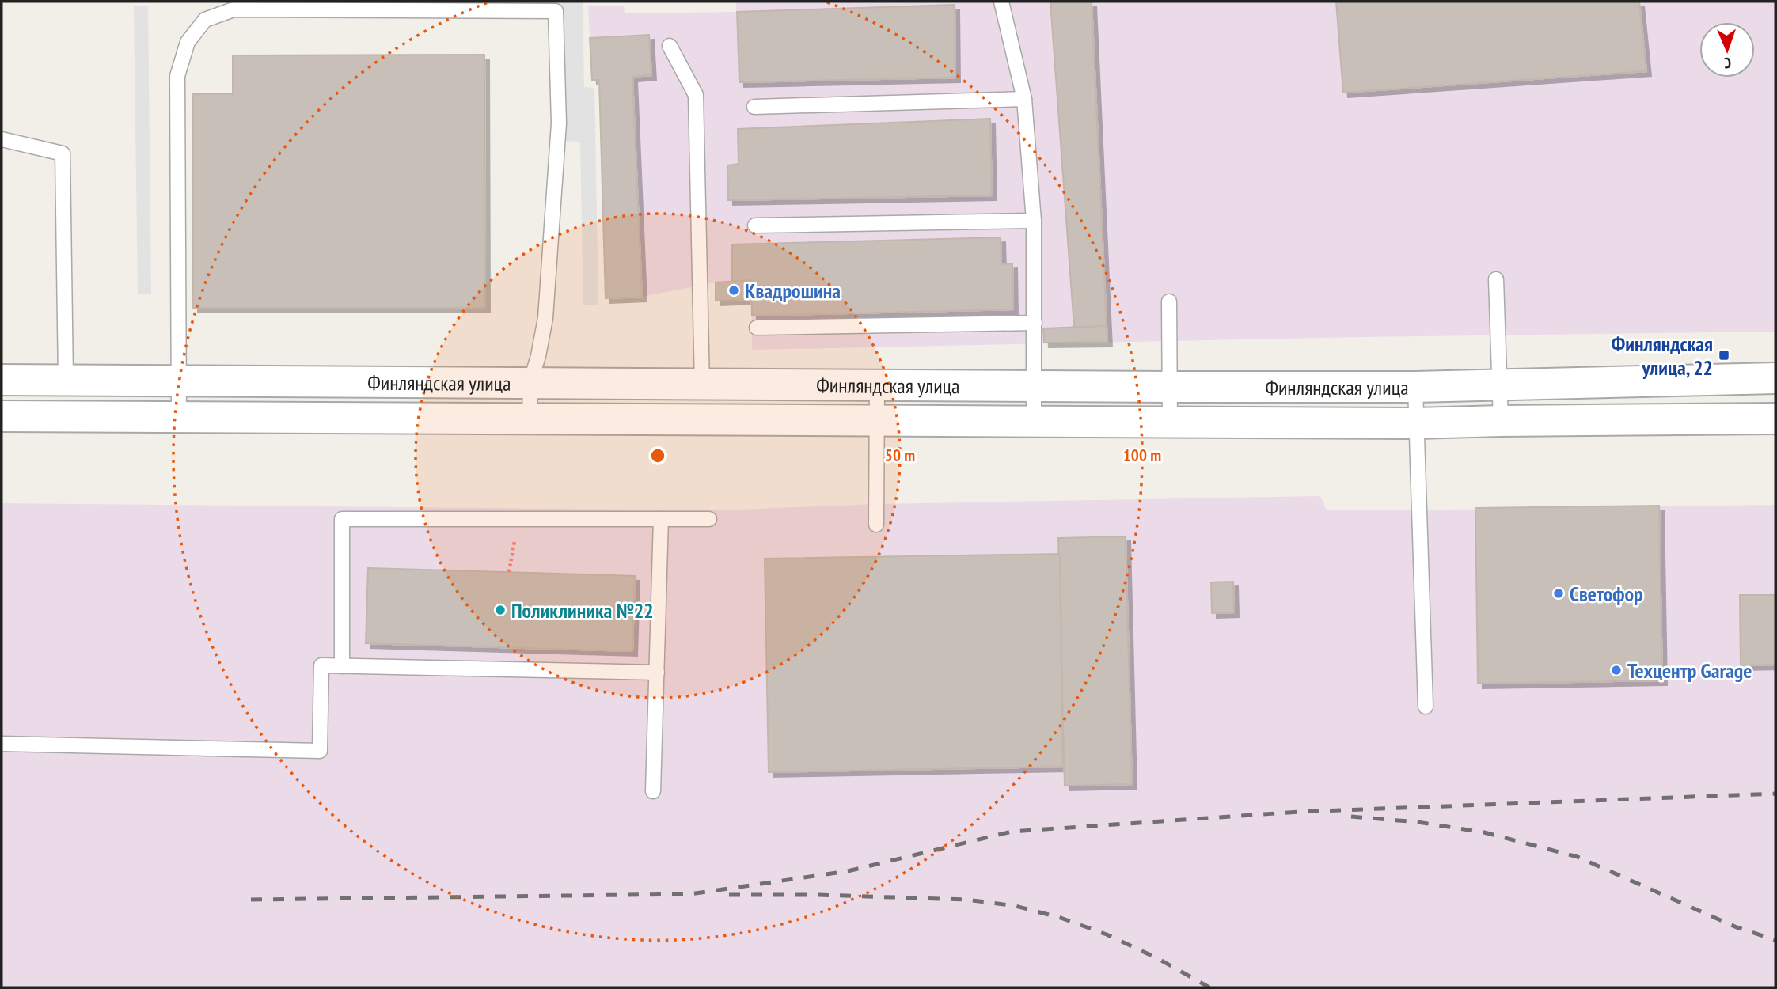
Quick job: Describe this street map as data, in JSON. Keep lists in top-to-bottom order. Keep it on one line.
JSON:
{"streets":{"street":["Финляндская улица"]},"places":{"other":["Квадрошина","Светофор","Поликлиника №22","Техцентр Garage"],"transit":["Финляндская улица, 22"]},"north":"bottom","rings":["50 m","100 m"]}
